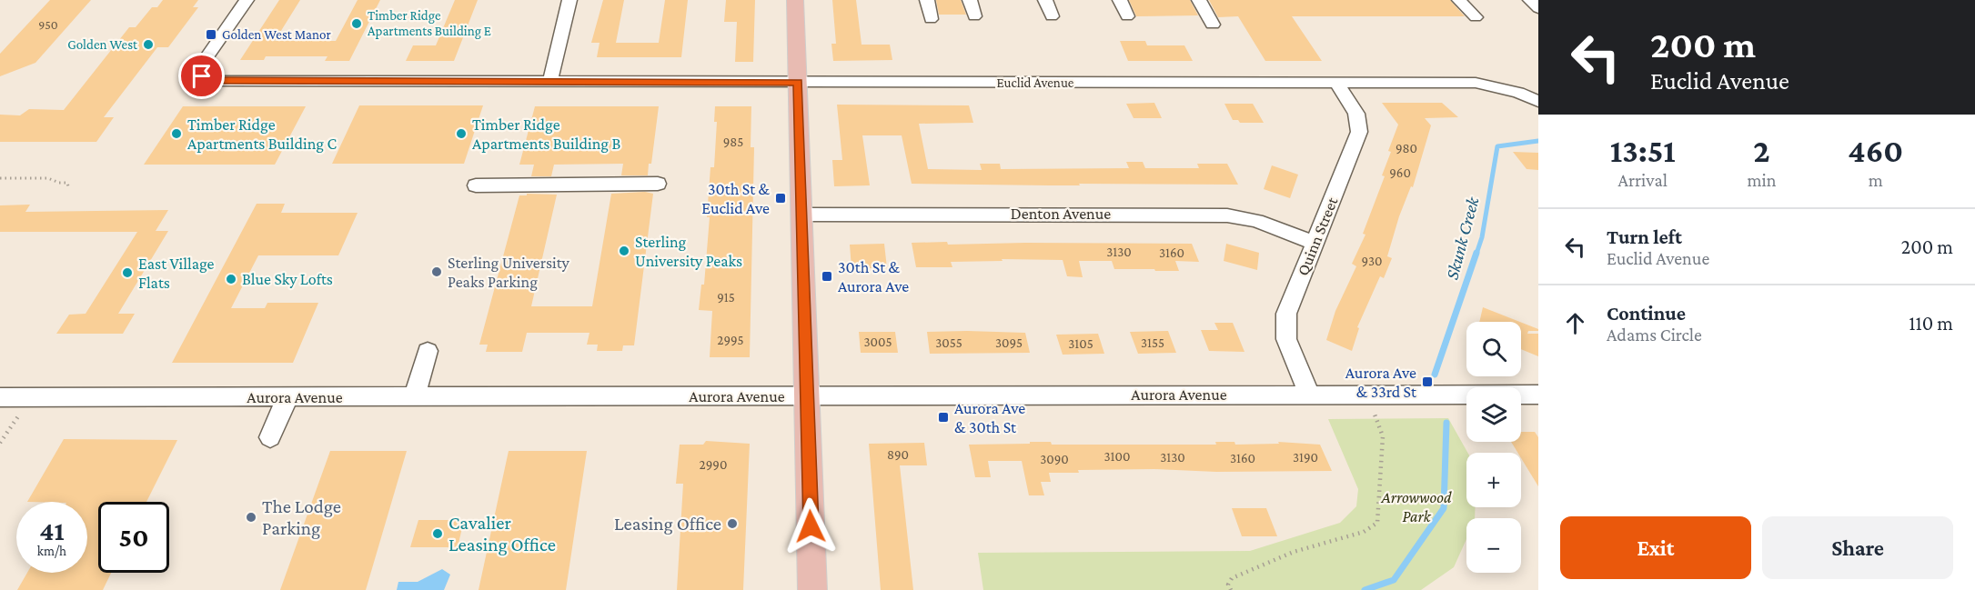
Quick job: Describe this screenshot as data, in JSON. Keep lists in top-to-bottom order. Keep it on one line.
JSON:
{"streets":{"street":["Euclid Avenue","Denton Avenue","Quinn Street","Aurora Avenue"]},"crossings":[["Euclid Avenue","Quinn Street"],["Denton Avenue","Quinn Street"],["Quinn Street","Aurora Avenue"]],"water":["Skunk Creek"],"parks":["Arrowwood Park"],"places":{"other":["Timber Ridge Apartments Building E","Golden West","Timber Ridge Apartments Building C","Timber Ridge Apartments Building B","Sterling University Peaks","Sterling University Peaks Parking","East Village Flats","Blue Sky Lofts","The Lodge Parking","Leasing Office","Cavalier Leasing Office"],"transit":["Golden West Manor","30th St & Euclid Ave","30th St & Aurora Ave","Aurora Ave & 33rd St","Aurora Ave & 30th St"]},"house_numbers":["950","985","980","960","3130","3160","930","915","2995","3005","3055","3095","3155","3105","890","3100","3130","3190","3160","3090","2990"],"page":{"turn":["200 m","Euclid Avenue"],"eta":["13:51","Arrival","2","min","460","m"],"list":[{"name":"Turn left","note":"Euclid Avenue","value":"200 m"},{"name":"Continue","note":"Adams Circle","value":"110 m"}],"map_buttons":["+","−"],"speed":"41 km/h","limit":"50","buttons":["Exit","Share"]}}
